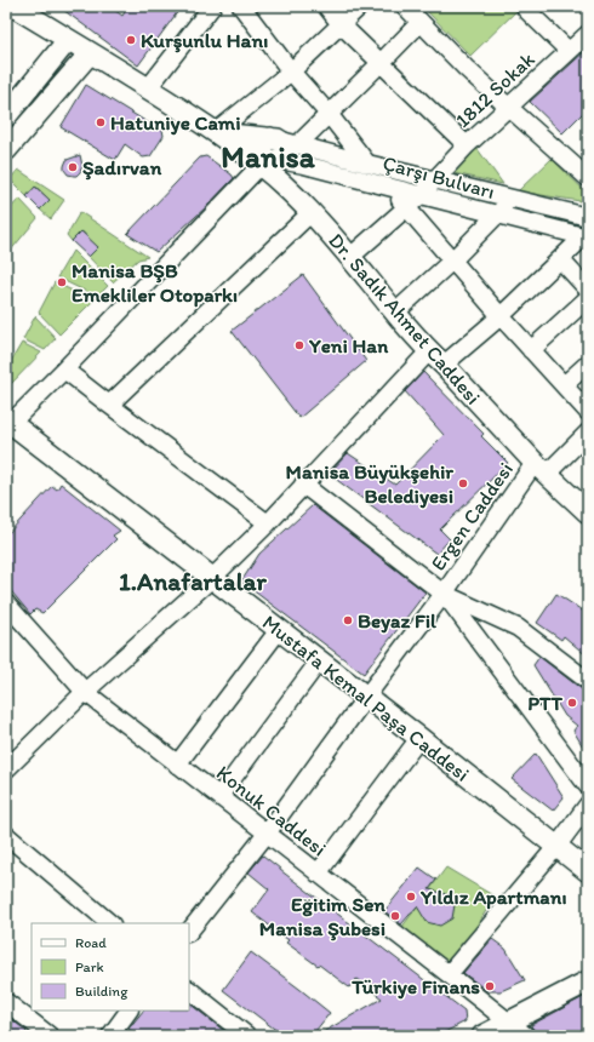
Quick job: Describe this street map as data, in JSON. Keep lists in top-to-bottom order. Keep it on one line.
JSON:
{"streets":{"main road":["Dr. Sadık Ahmet Caddesi","Mustafa Kemal Paşa Caddesi"],"street":["1812 Sokak","Çarşı Bulvarı","Ergen Caddesi","Konuk Caddesi"]},"crossings":[["1812 Sokak","Çarşı Bulvarı"],["1812 Sokak","Dr. Sadık Ahmet Caddesi"],["Çarşı Bulvarı","Dr. Sadık Ahmet Caddesi"],["Dr. Sadık Ahmet Caddesi","Ergen Caddesi"],["Ergen Caddesi","Mustafa Kemal Paşa Caddesi"],["Ergen Caddesi","Konuk Caddesi"]],"districts":["Manisa","1.Anafartalar"],"places":["Kurşunlu Hanı","Hatuniye Cami","Şadırvan","Manisa BŞB Emekliler Otoparkı","Yeni Han","Manisa Büyükşehir Belediyesi","Beyaz Fil","PTT","Yıldız Apartmanı","Eğitim Sen Manisa Şubesi","Türkiye Finans"],"legend":["Road","Park","Building"]}
